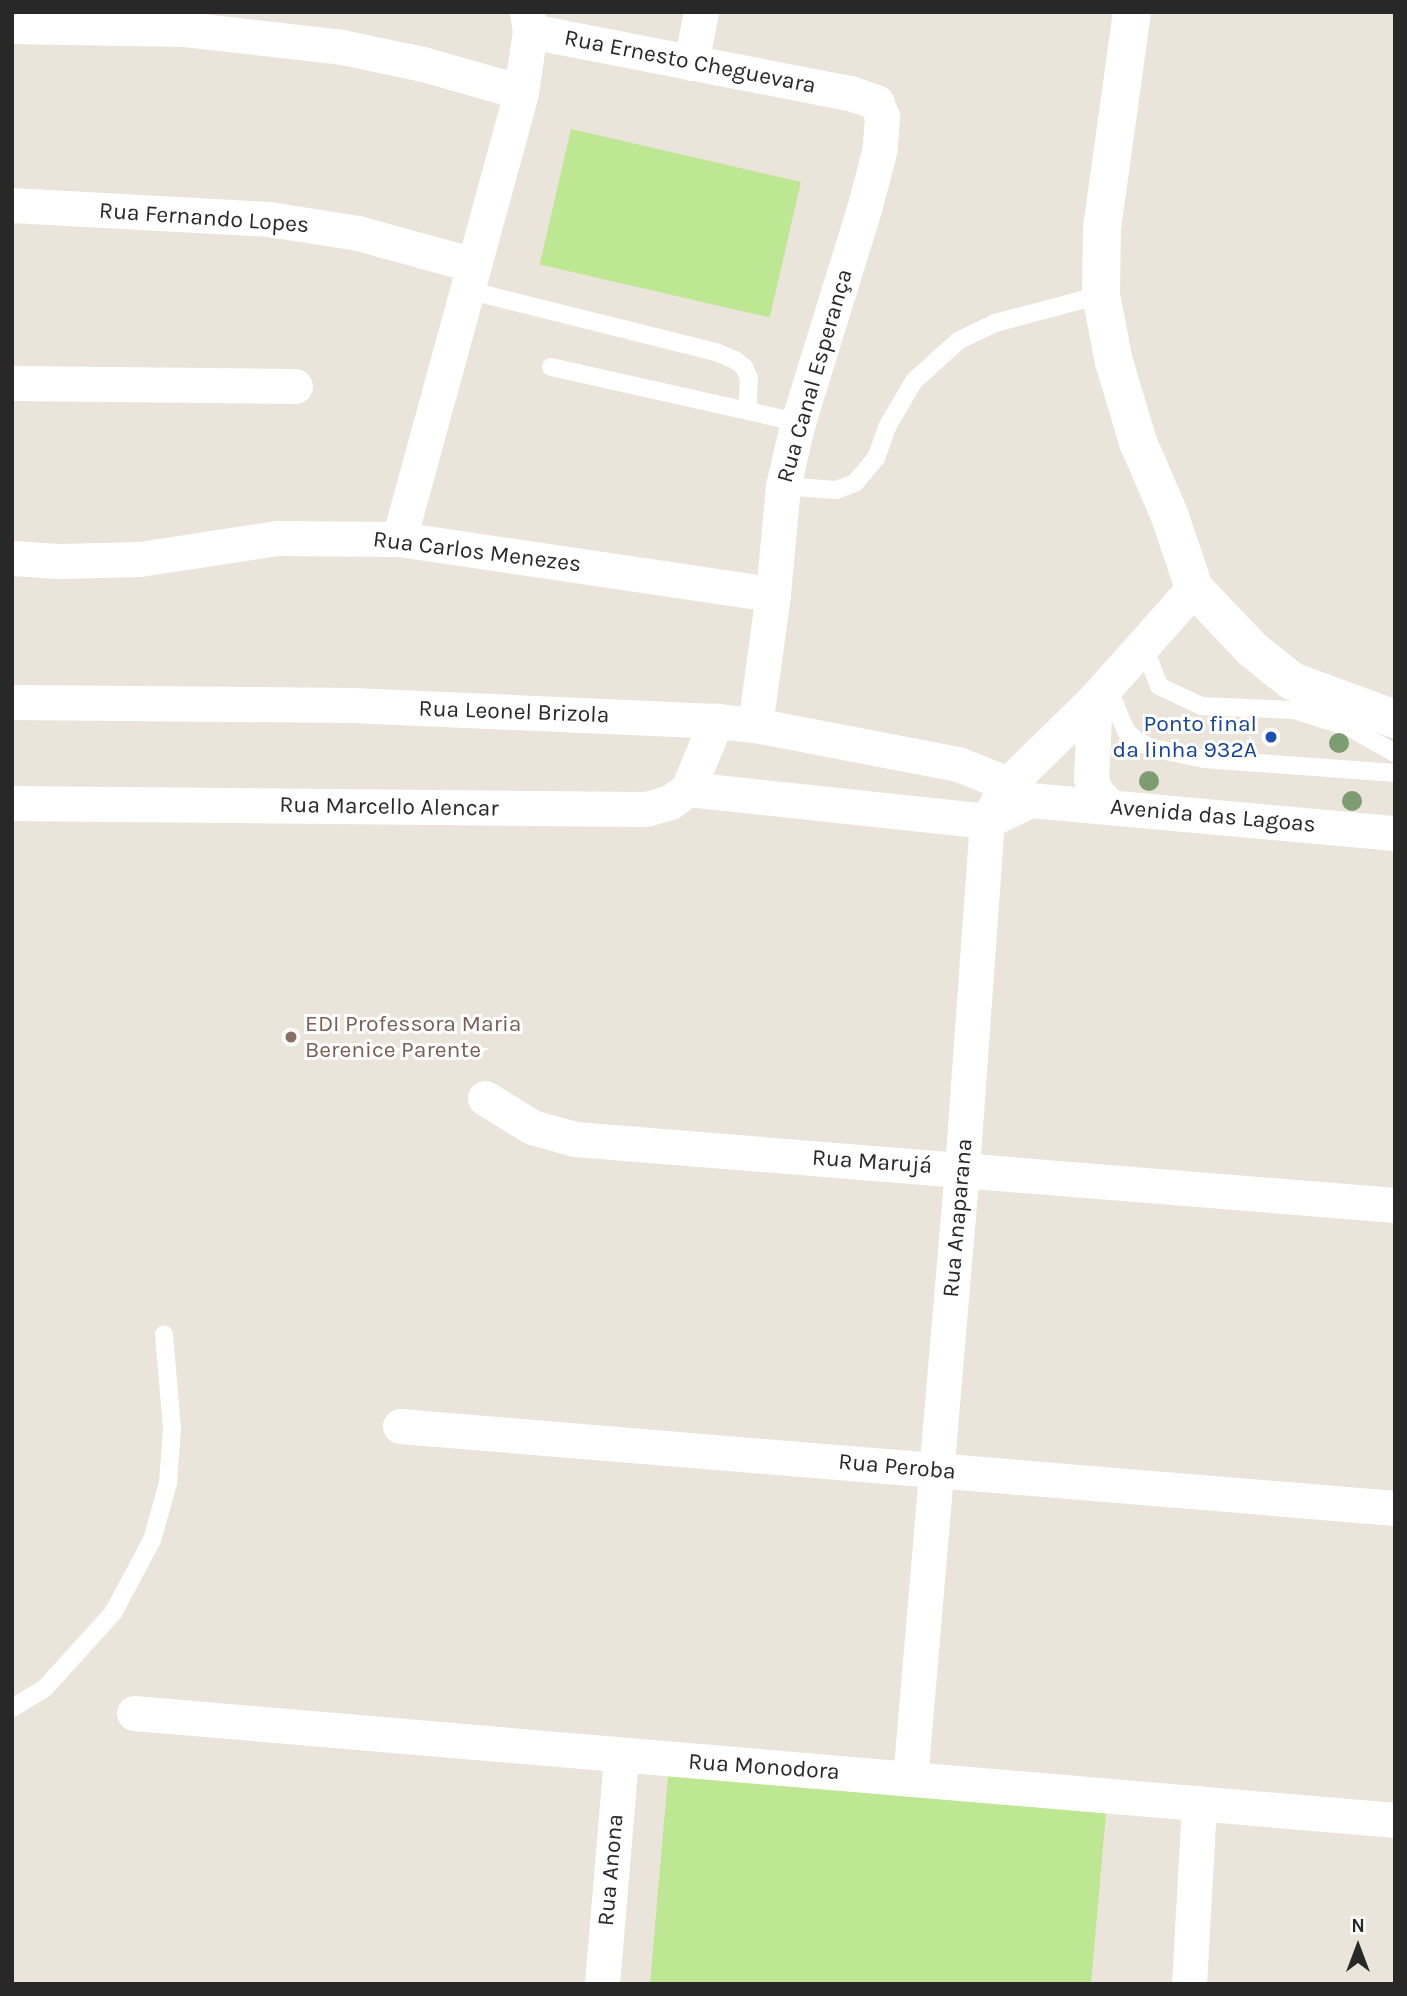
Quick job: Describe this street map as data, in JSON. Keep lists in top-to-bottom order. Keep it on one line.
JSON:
{"streets":{"street":["Rua Ernesto Cheguevara","Rua Fernando Lopes","Rua Canal Esperança","Rua Carlos Menezes","Rua Leonel Brizola","Rua Marcello Alencar","Avenida das Lagoas","Rua Marujá","Rua Anaparana","Rua Peroba","Rua Monodora","Rua Anona"]},"crossings":[["Rua Ernesto Cheguevara","Rua Canal Esperança"],["Rua Canal Esperança","Rua Carlos Menezes"],["Rua Canal Esperança","Rua Leonel Brizola"],["Rua Leonel Brizola","Avenida das Lagoas"],["Rua Marujá","Rua Anaparana"],["Rua Anaparana","Rua Peroba"],["Rua Anaparana","Rua Monodora"],["Rua Monodora","Rua Anona"]],"places":["Ponto final da linha 932A","EDI Professora Maria Berenice Parente"],"north":"top"}
